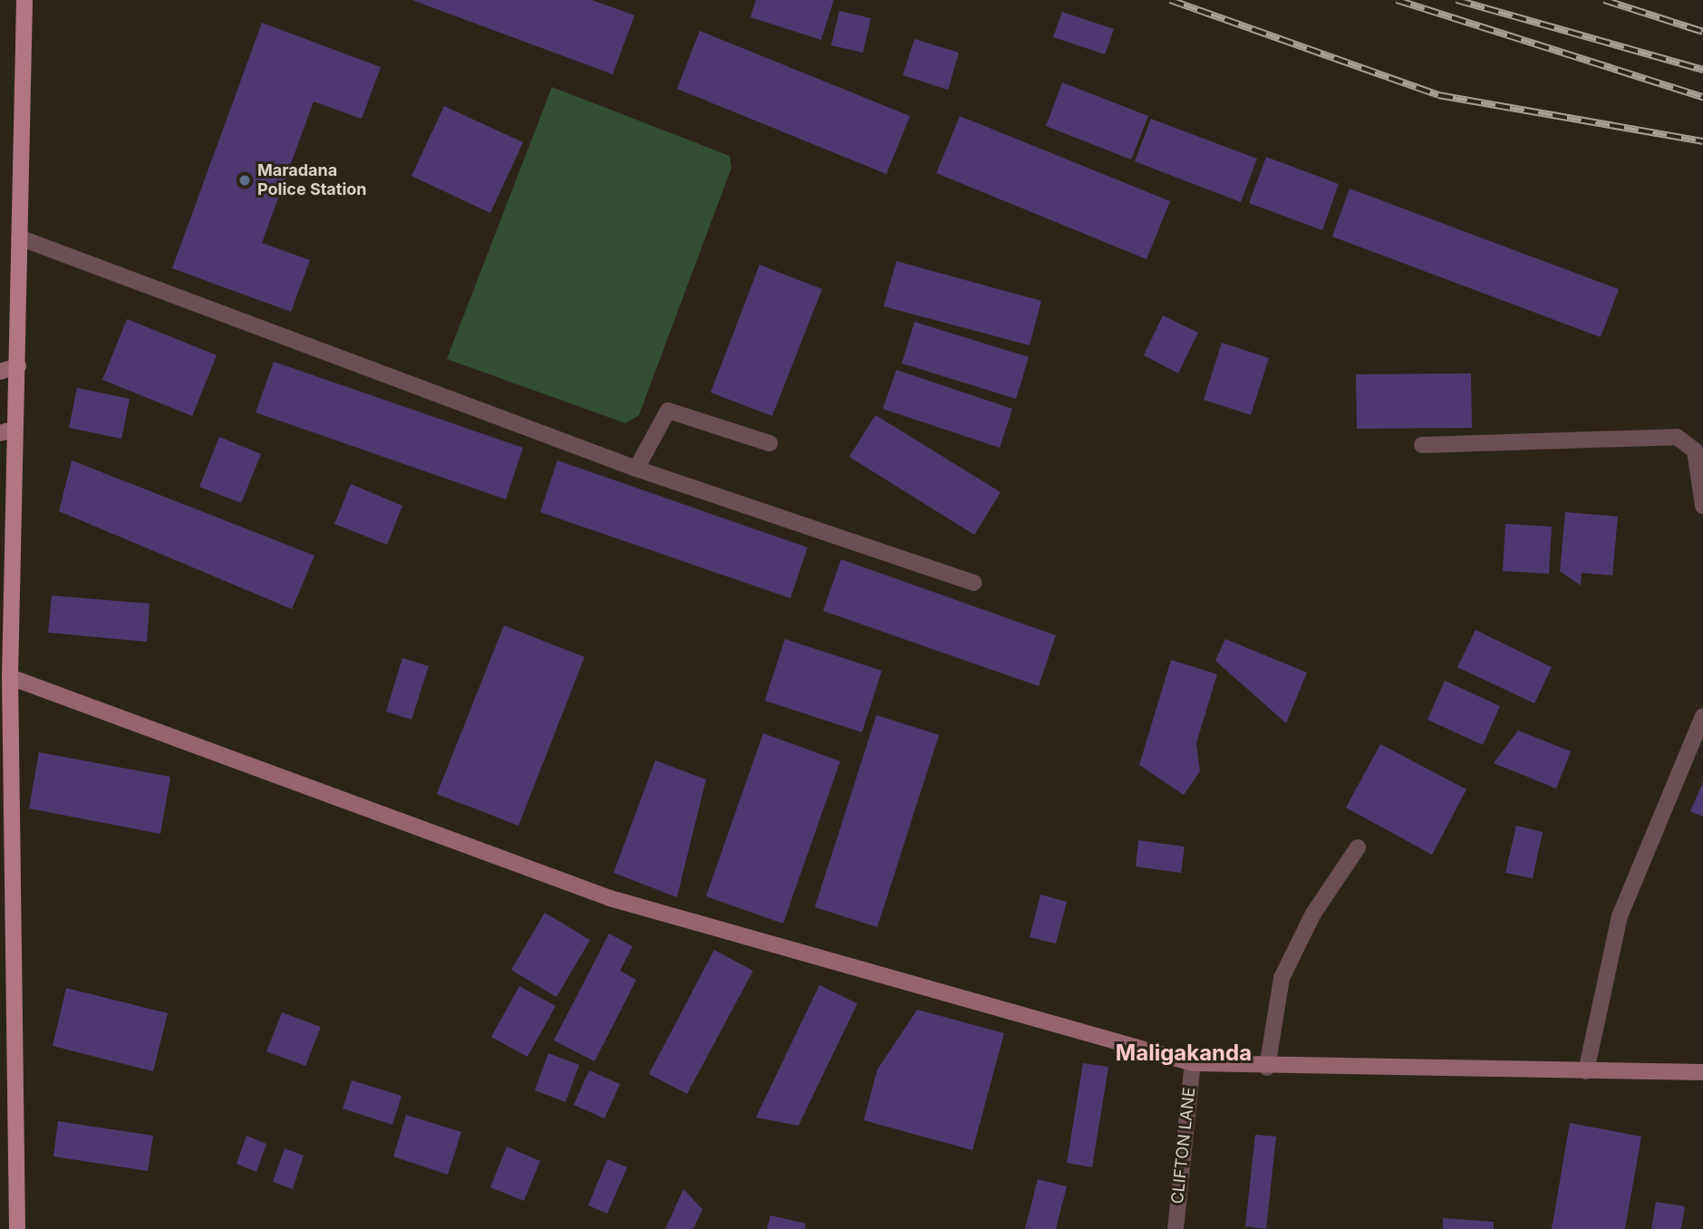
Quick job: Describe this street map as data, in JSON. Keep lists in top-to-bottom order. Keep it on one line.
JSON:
{"streets":{"street":["CLIFTON LANE"]},"districts":["Maligakanda"],"places":["Maradana Police Station"]}
